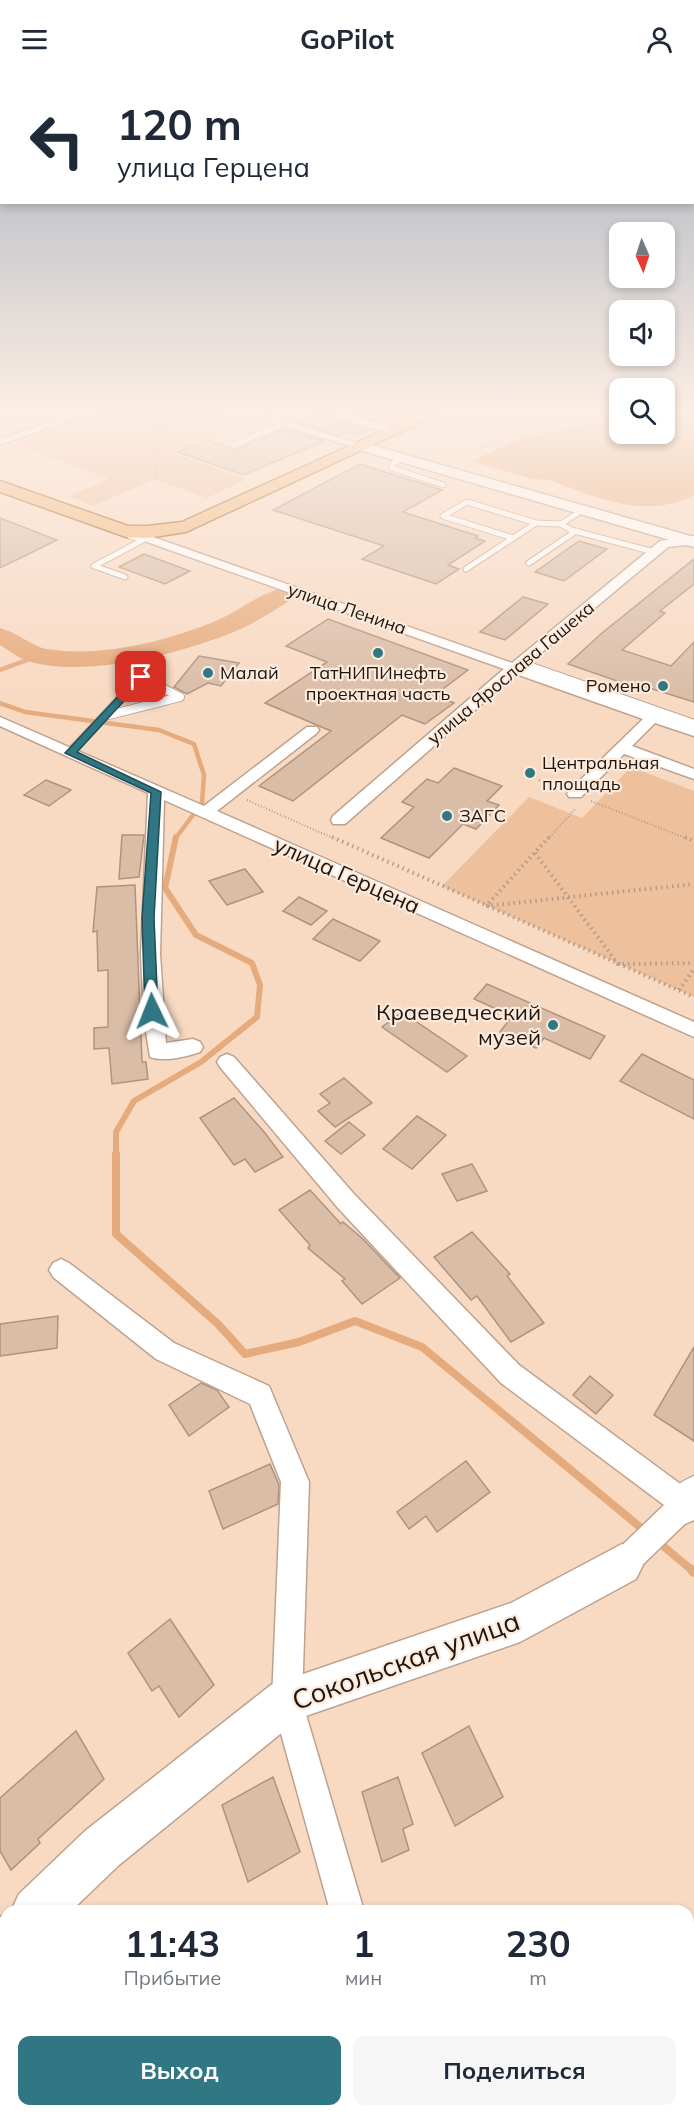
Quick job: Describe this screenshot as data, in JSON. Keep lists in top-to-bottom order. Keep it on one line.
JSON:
{"streets":{"main road":["улица Ленина"],"street":["улица Ярослава Гашека","улица Герцена","Сокольская улица"]},"crossings":[["улица Ленина","улица Ярослава Гашека"]],"places":["ТатНИПИнефть проектная часть","Малай","Ромено","Центральная площадь","ЗАГС","Краеведческий музей"],"north":"bottom","page":{"header":"GoPilot","turn":["120 m","улица Герцена"],"eta":["11:43","Прибытие","1","мин","230","m"],"buttons":["Выход","Поделиться"]}}
